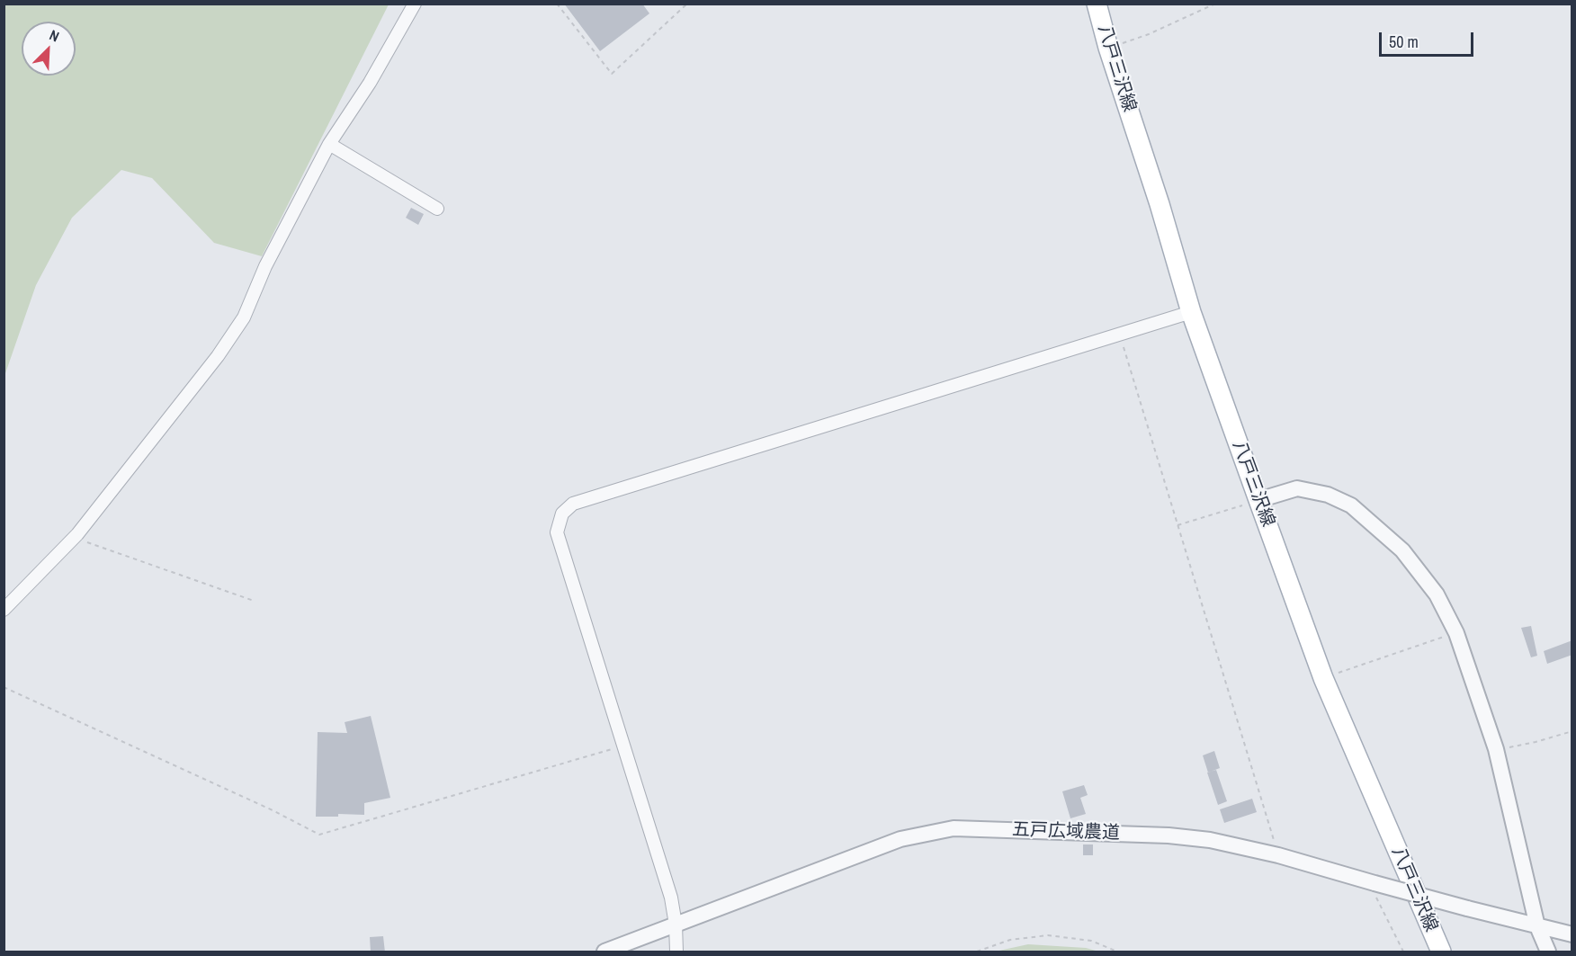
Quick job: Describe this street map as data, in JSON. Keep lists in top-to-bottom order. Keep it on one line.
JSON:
{"streets":{"main road":["八戸三沢線"],"street":["五戸広域農道"]},"scale_bar":"50 m","north":"top right"}
